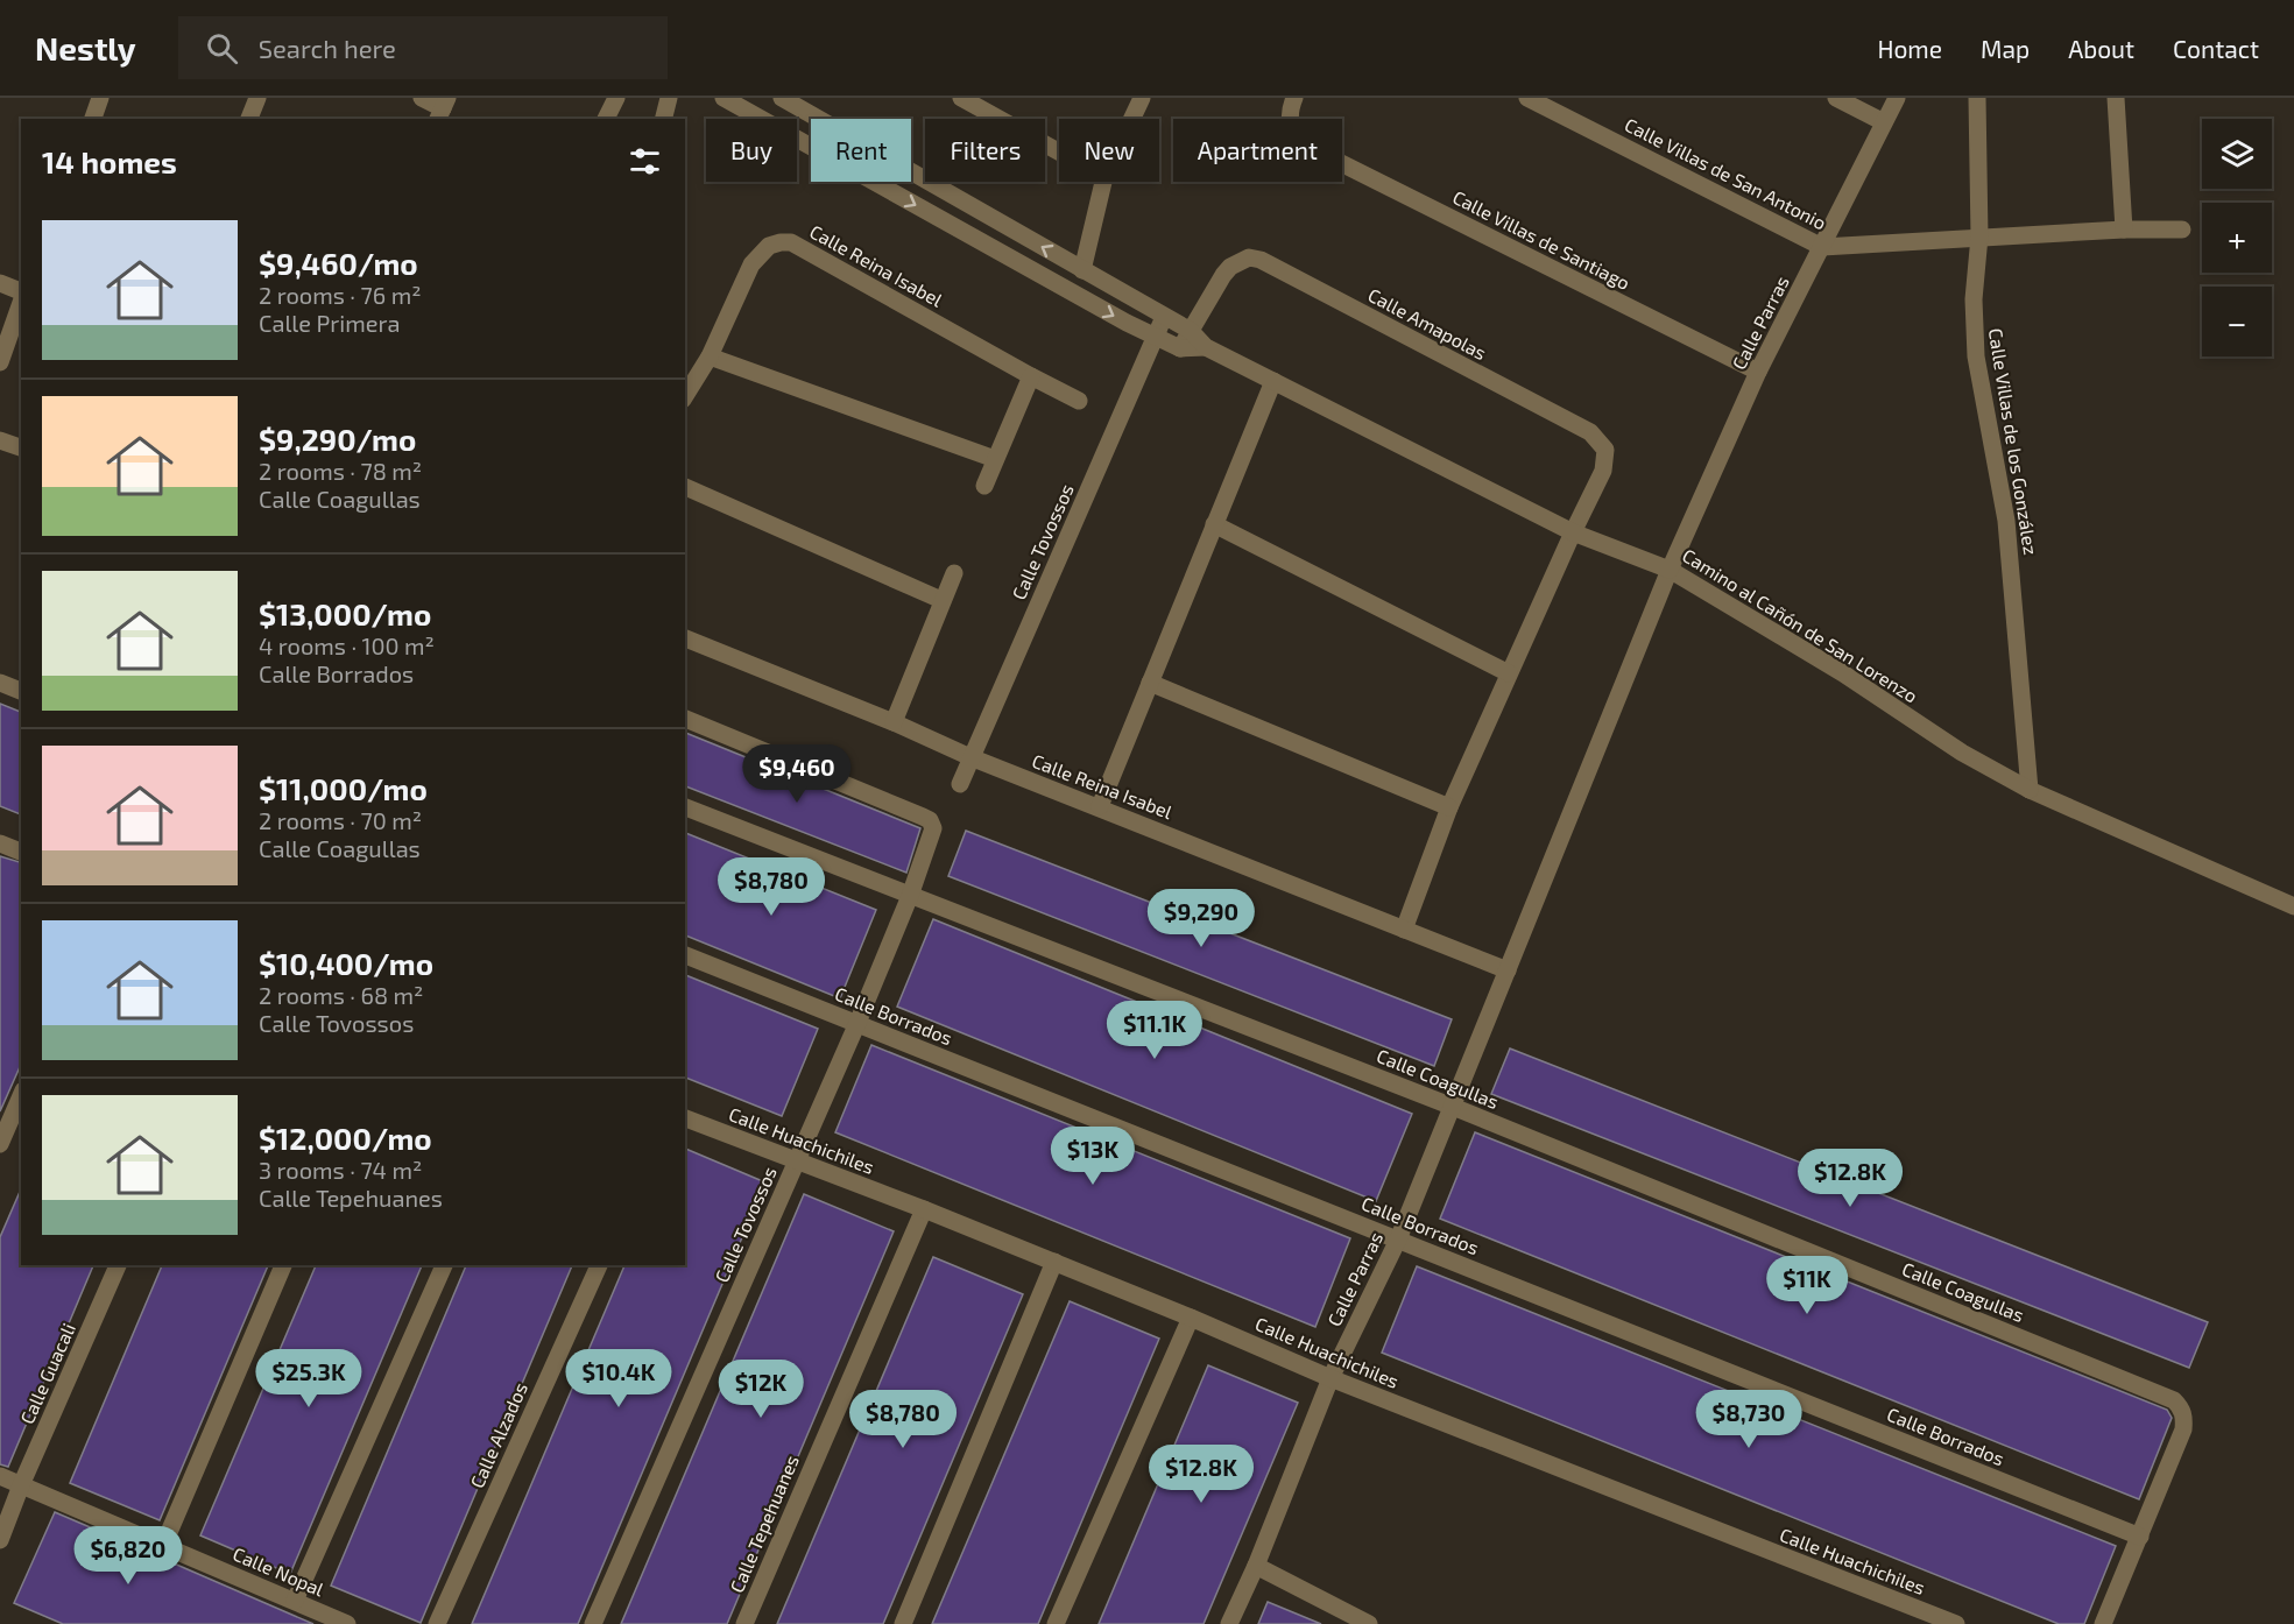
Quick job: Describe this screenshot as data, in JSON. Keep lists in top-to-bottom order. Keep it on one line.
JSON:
{"streets":{"street":["Calle Villas de San Antonio","Calle Villas de Santiago","Calle Reina Isabel","Calle Parras","Calle Amapolas","Calle Villas de los González","Calle Tovossos","Camino al Cañón de San Lorenzo","Calle Borrados","Calle Coagullas","Calle Huachichiles","Calle Guacali","Calle Alzados","Calle Tepehuanes","Calle Nopal"]},"crossings":[["Calle Villas de San Antonio","Calle Parras"],["Calle Villas de San Antonio","Calle Villas de los González"],["Calle Villas de Santiago","Calle Parras"],["Calle Reina Isabel","Calle Parras"],["Calle Reina Isabel","Calle Tovossos"],["Calle Parras","Camino al Cañón de San Lorenzo"],["Calle Parras","Calle Borrados"],["Calle Parras","Calle Coagullas"],["Calle Parras","Calle Huachichiles"],["Calle Amapolas","Camino al Cañón de San Lorenzo"],["Calle Villas de los González","Camino al Cañón de San Lorenzo"],["Calle Tovossos","Camino al Cañón de San Lorenzo"],["Calle Tovossos","Calle Borrados"],["Calle Tovossos","Calle Coagullas"],["Calle Tovossos","Calle Huachichiles"],["Calle Borrados","Calle Coagullas"],["Calle Huachichiles","Calle Tepehuanes"],["Calle Guacali","Calle Nopal"]],"page":{"header":"Nestly","search":"Search here","nav":["Home","Map","About","Contact"],"map_buttons":["+","−"],"chip":["Buy","Rent","Filters","New","Apartment"],"heading":"14 homes","list":[{"name":"$9,460/mo","note":"2 rooms · 76 m² · Calle Primera"},{"name":"$9,290/mo","note":"2 rooms · 78 m² · Calle Coagullas"},{"name":"$13,000/mo","note":"4 rooms · 100 m² · Calle Borrados"},{"name":"$11,000/mo","note":"2 rooms · 70 m² · Calle Coagullas"},{"name":"$10,400/mo","note":"2 rooms · 68 m² · Calle Tovossos"},{"name":"$12,000/mo","note":"3 rooms · 74 m² · Calle Tepehuanes"}],"price":["$9,460","$8,780","$9,290","$11.1K","$13K","$12.8K","$11K","$25.3K","$10.4K","$12K","$8,780","$8,730","$12.8K","$6,820"]}}
